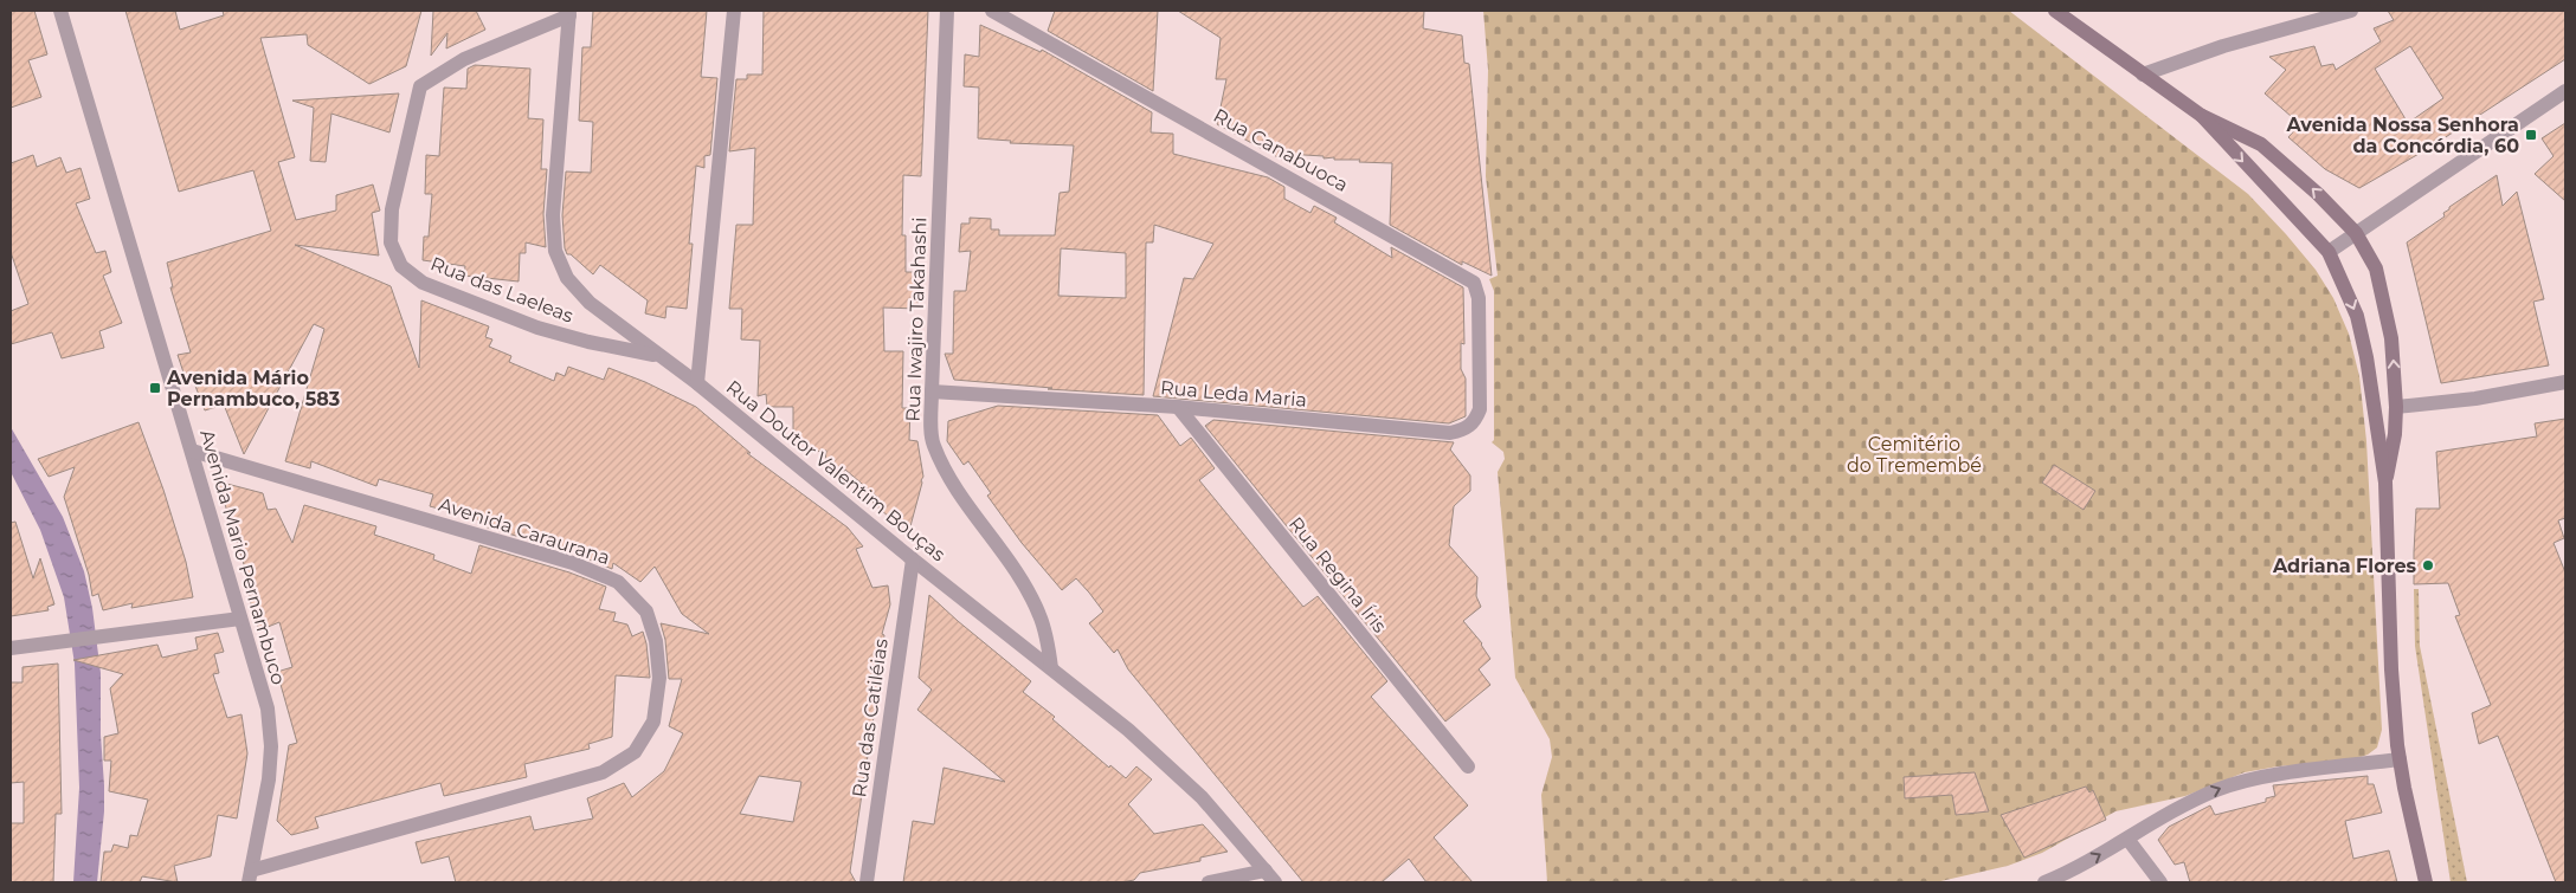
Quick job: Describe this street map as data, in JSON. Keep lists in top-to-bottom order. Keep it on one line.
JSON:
{"streets":{"street":["Rua Canabuoca","Rua das Laeleas","Rua Iwajiro Takahashi","Rua Leda Maria","Rua Doutor Valentim Bouças","Avenida Caraurana","Avenida Mario Pernambuco","Rua Regina Íris","Rua das Catiléias"]},"crossings":[["Rua Canabuoca","Rua Leda Maria"],["Rua das Laeleas","Rua Doutor Valentim Bouças"],["Rua Iwajiro Takahashi","Rua Leda Maria"],["Rua Iwajiro Takahashi","Rua Doutor Valentim Bouças"],["Rua Leda Maria","Rua Regina Íris"],["Rua Doutor Valentim Bouças","Rua das Catiléias"],["Avenida Caraurana","Avenida Mario Pernambuco"]],"parks":["Cemitério do Tremembé"],"places":{"transit":["Avenida Nossa Senhora da Concórdia, 60","Avenida Mário Pernambuco, 583"],"other":["Adriana Flores"]}}
